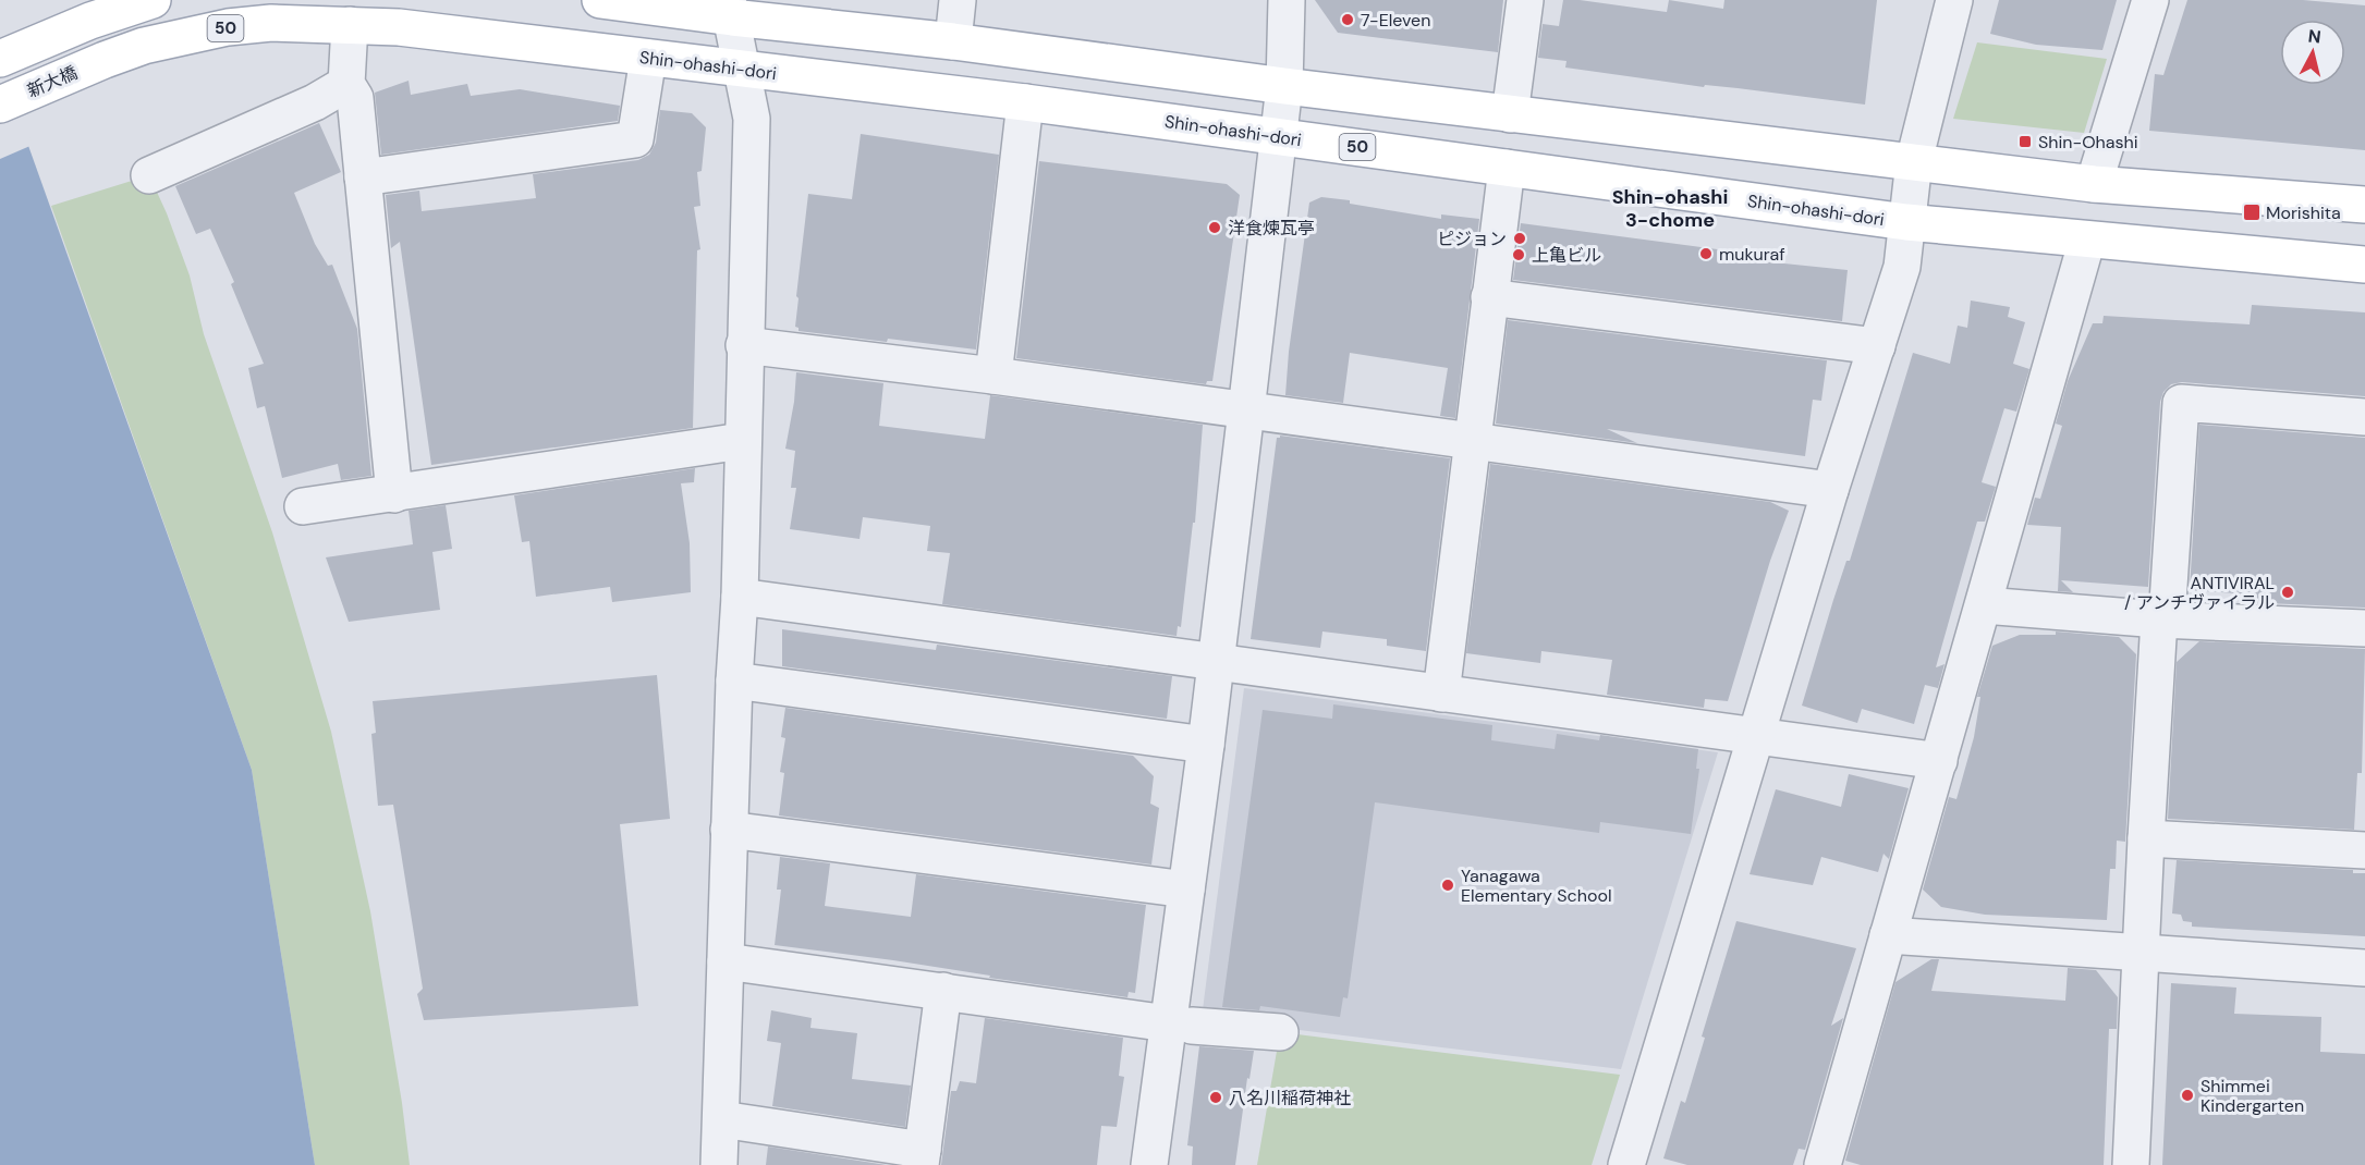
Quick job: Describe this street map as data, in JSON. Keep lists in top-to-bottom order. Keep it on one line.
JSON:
{"streets":{"main road":["50","Shin-ohashi-dori","新大橋"]},"crossings":[["Shin-ohashi-dori","新大橋"]],"districts":["Shin-ohashi 3-chome"],"places":{"other":["7-Eleven","洋食煉瓦亭","ピジョン","mukuraf","上亀ビル","ANTIVIRAL / アンチヴァイラル","Yanagawa Elementary School","Shimmei Kindergarten","八名川稲荷神社"],"transit":["Shin-Ohashi","Morishita"]},"north":"top"}
